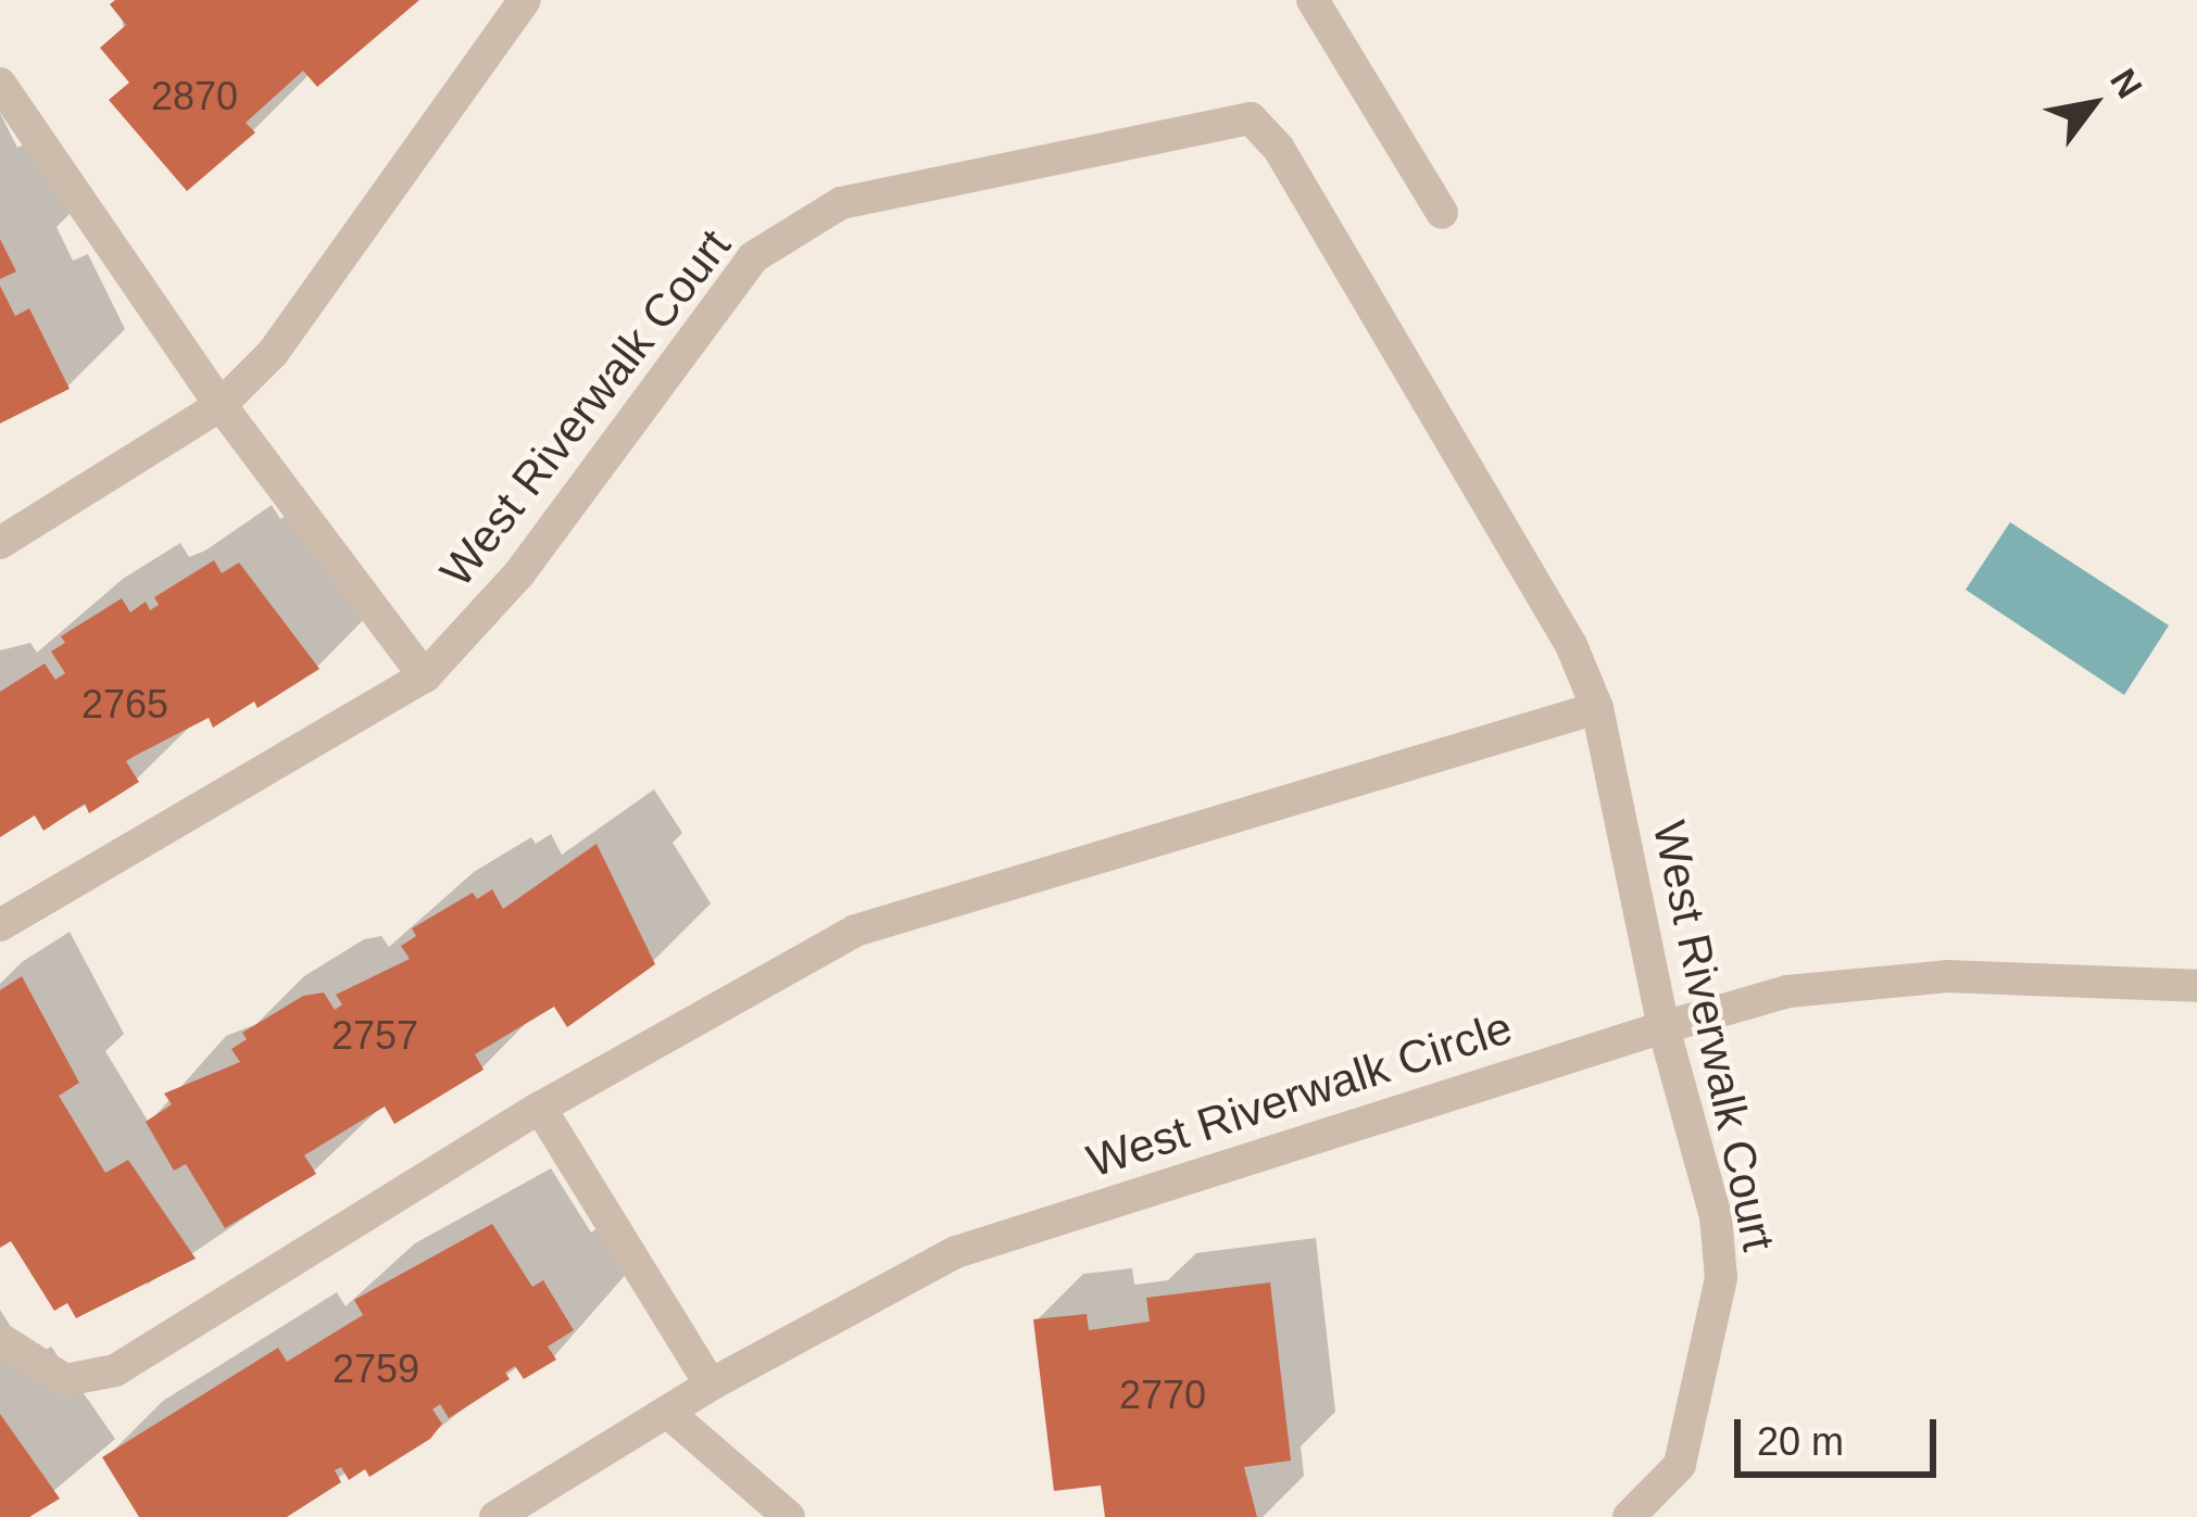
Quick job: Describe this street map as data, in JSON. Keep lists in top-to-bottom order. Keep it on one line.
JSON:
{"streets":{"street":["West Riverwalk Court","West Riverwalk Circle"]},"crossings":[["West Riverwalk Court","West Riverwalk Circle"]],"house_numbers":["2870","2765","2757","2759","2770"],"scale_bar":"20 m","north":"top right"}
